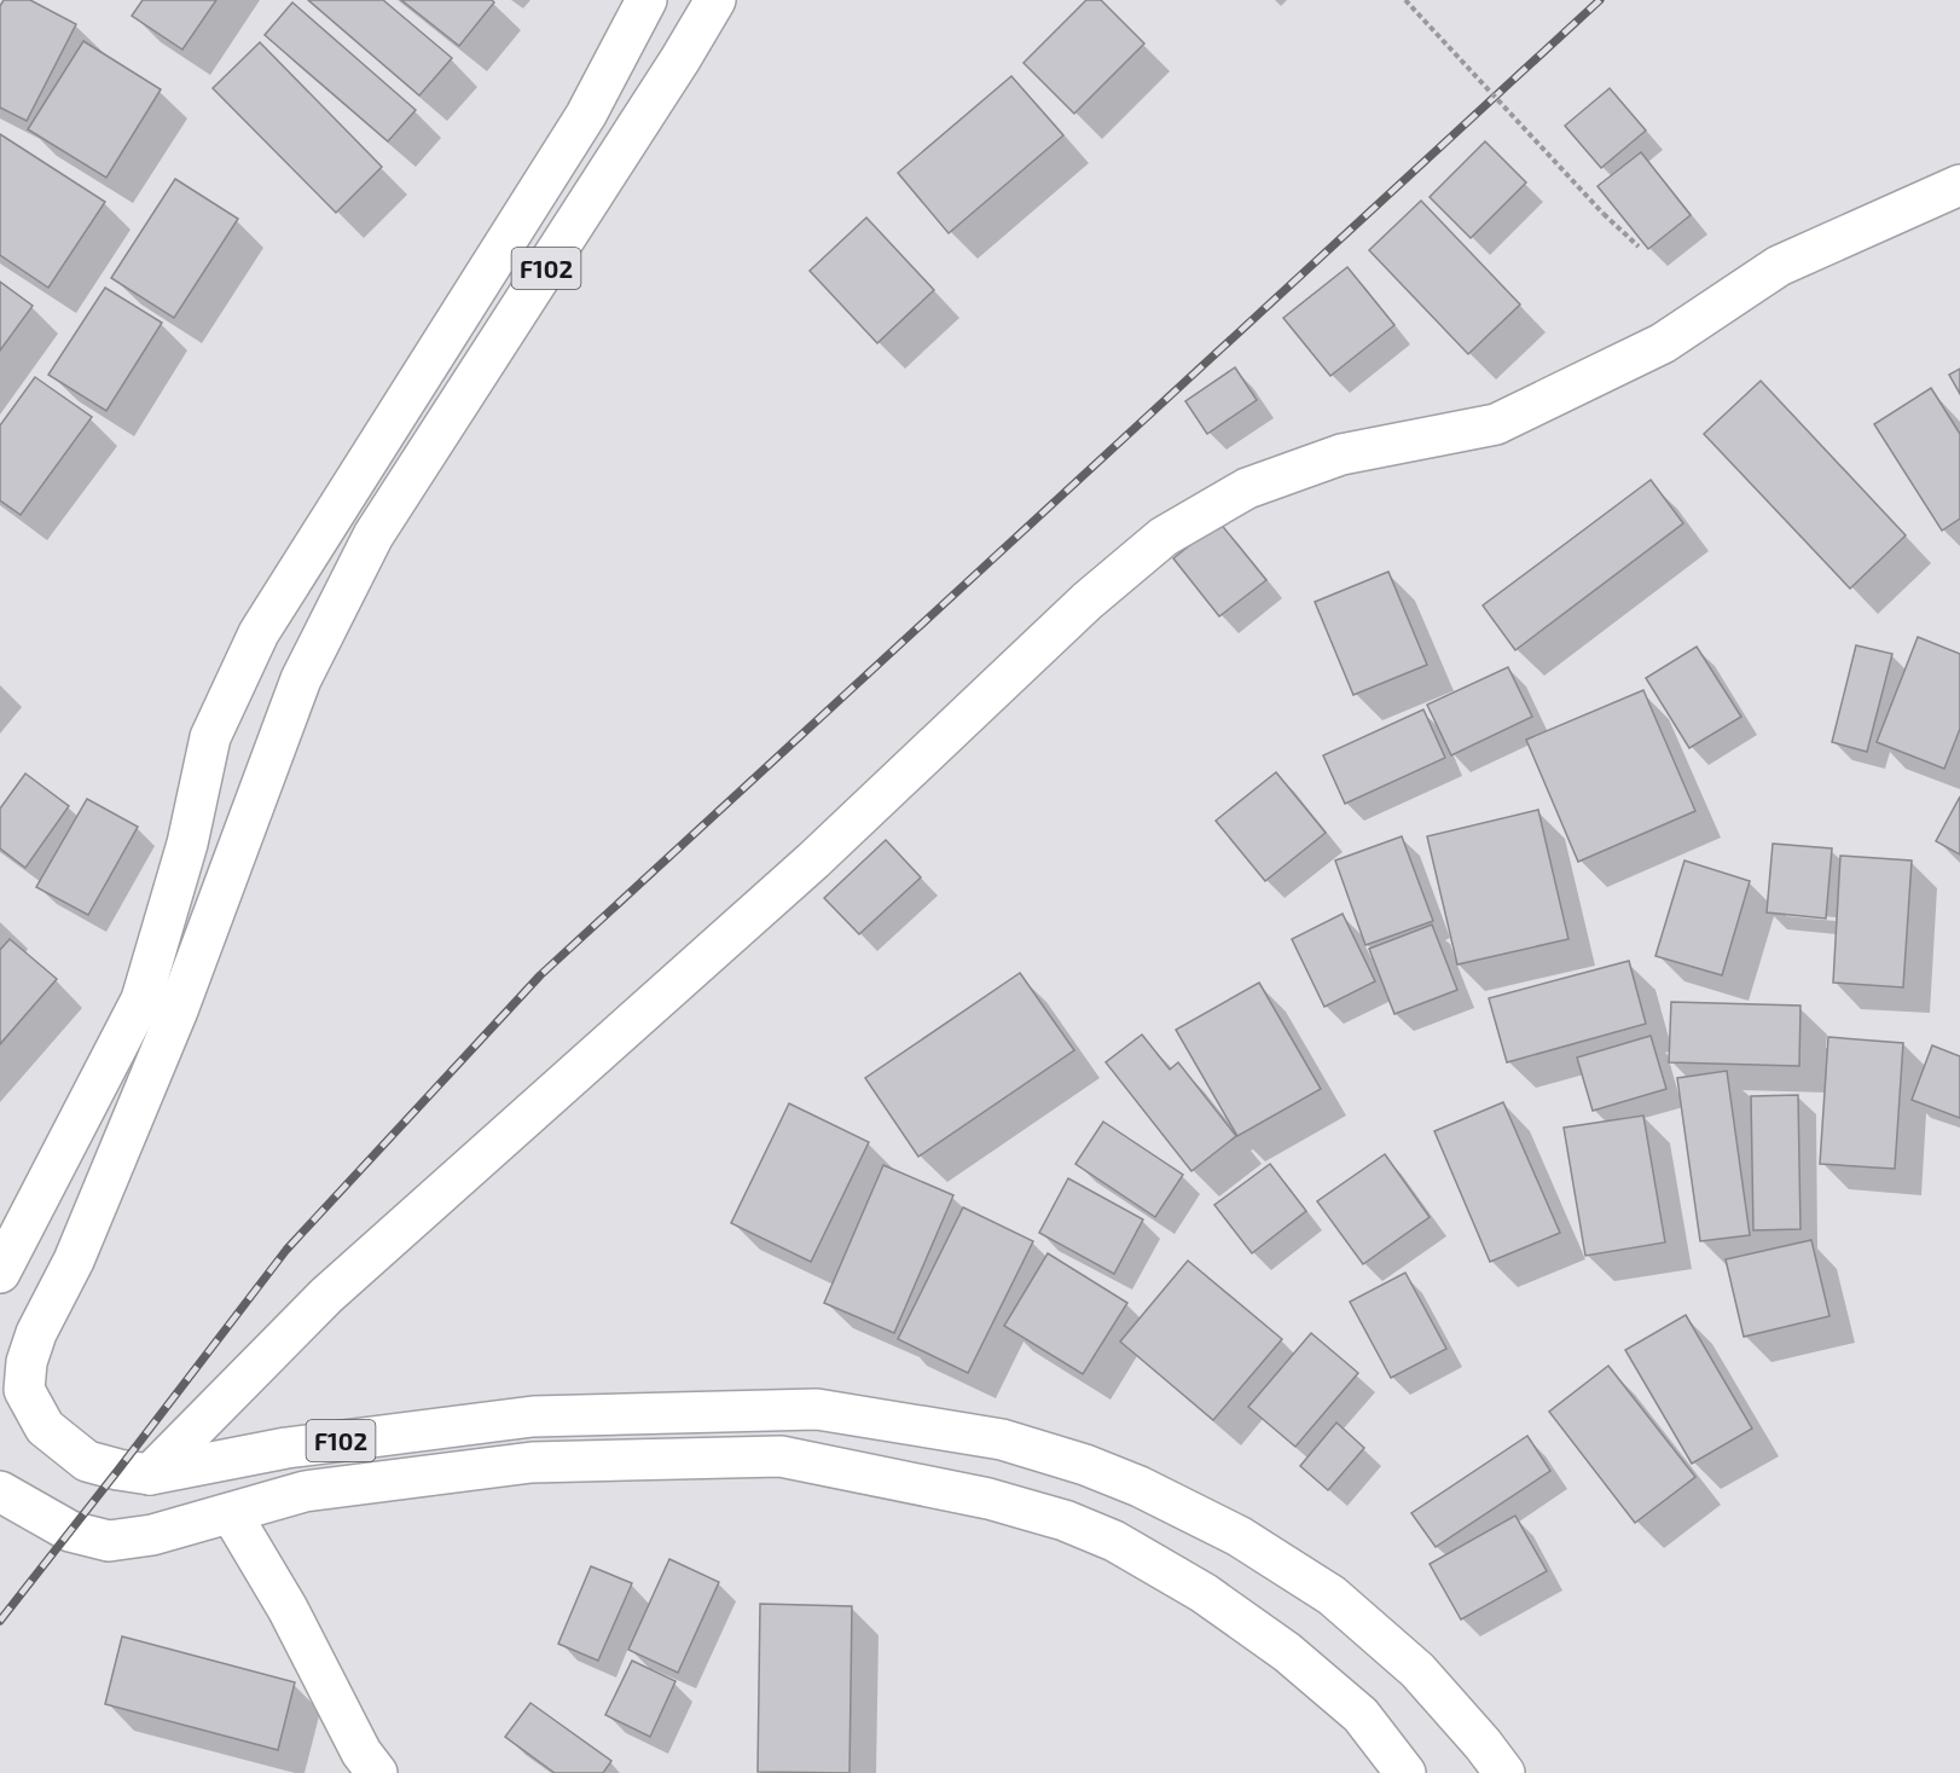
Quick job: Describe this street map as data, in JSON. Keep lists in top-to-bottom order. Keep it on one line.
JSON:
{"streets":{"main road":["F102"]}}
